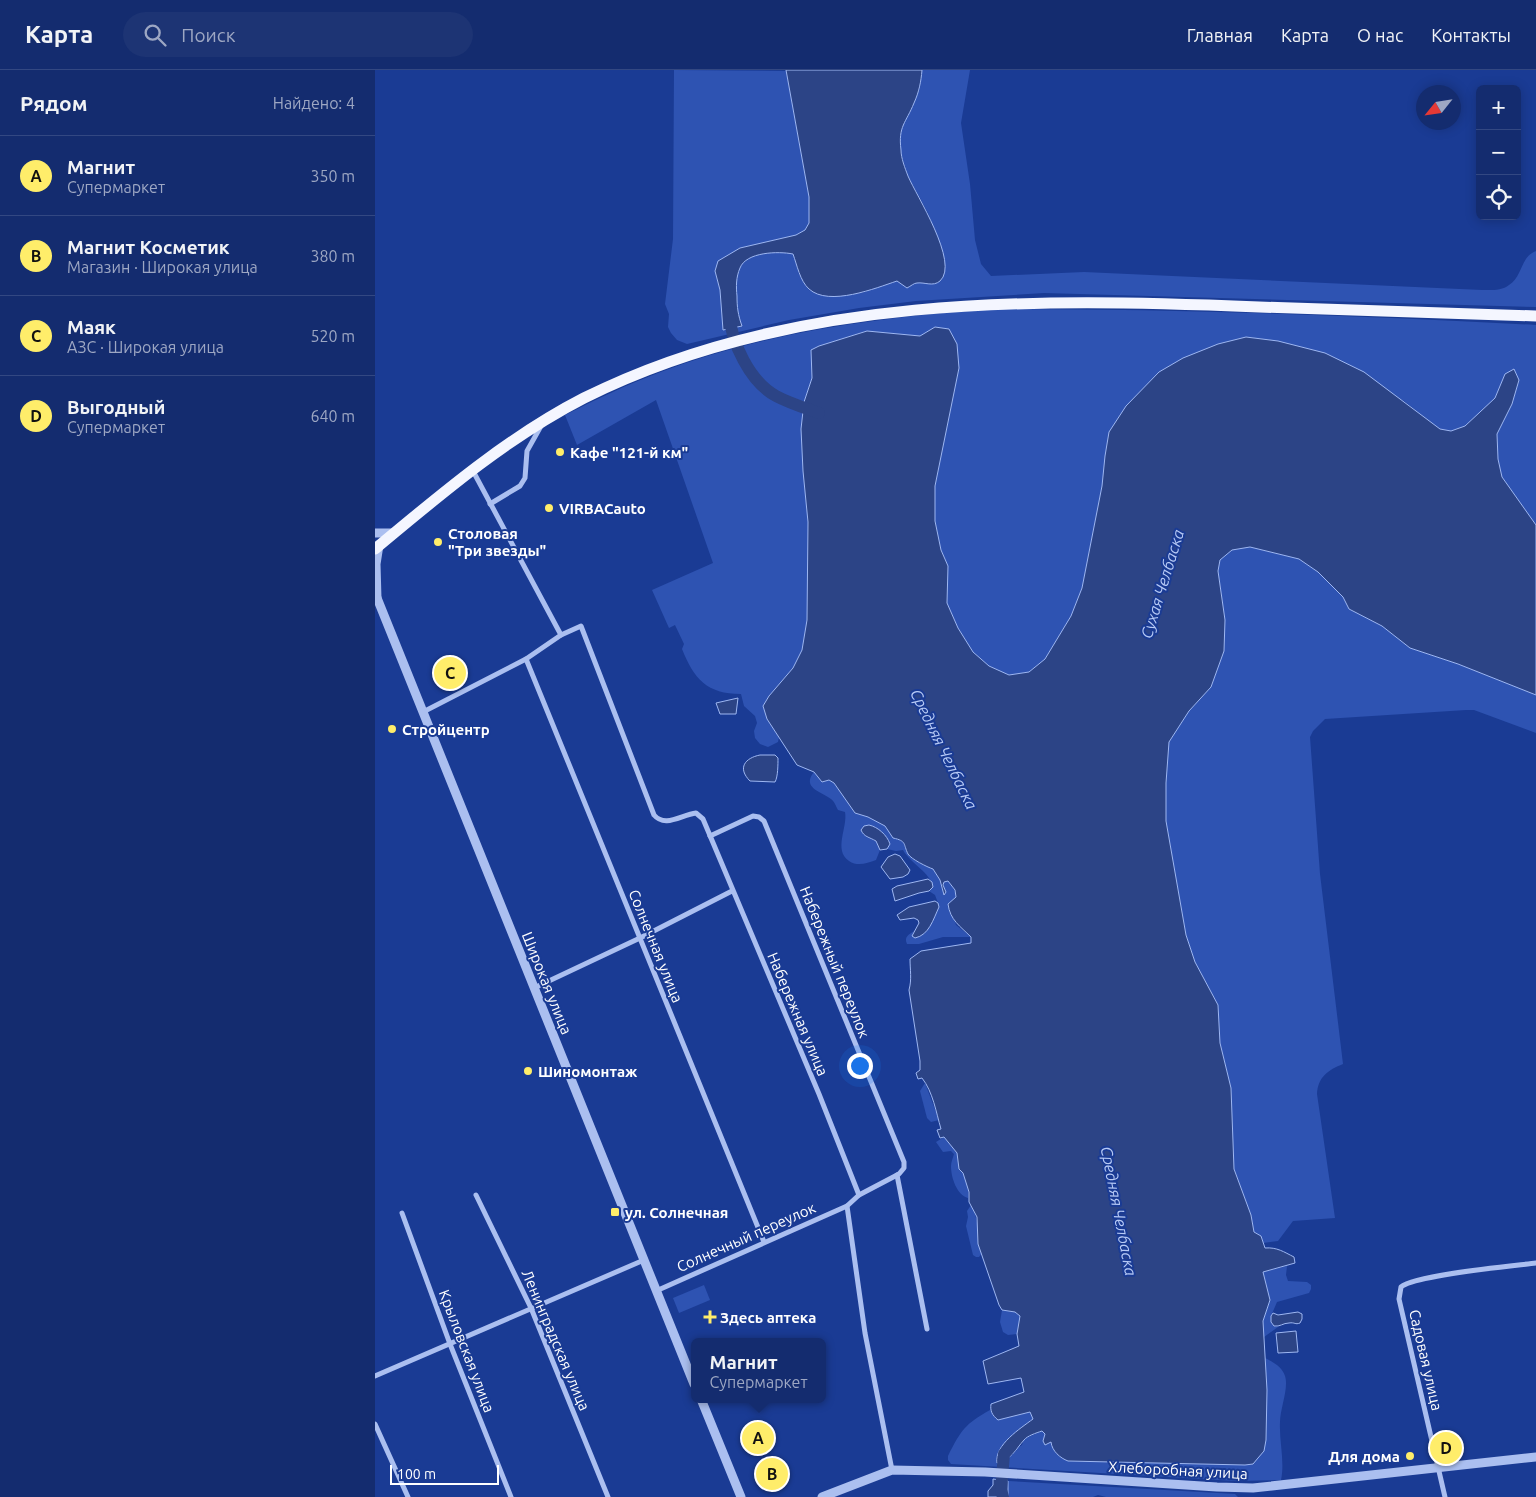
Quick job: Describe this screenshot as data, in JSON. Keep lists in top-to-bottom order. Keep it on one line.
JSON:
{"streets":{"street":["Солнечная улица","Набережный переулок","Широкая улица","Набережная улица","Солнечный переулок","Ленинградская улица","Крыловская улица","Садовая улица","Хлеборобная улица"]},"crossings":[["Солнечная улица","Солнечный переулок"],["Набережный переулок","Набережная улица"],["Широкая улица","Солнечный переулок"],["Садовая улица","Хлеборобная улица"]],"water":["Сухая Челбаска","Средняя Челбаска"],"places":{"other":["Кафе \"121-й км\"","VIRBACauto","Столовая \"Три звезды\"","Стройцентр","Шиномонтаж","Для дома"],"transit":["ул. Солнечная"],"health":["Здесь аптека"]},"scale_bar":"100 m","north":"bottom left","page":{"header":"Карта","search":"Поиск","nav":["Главная","Карта","О нас","Контакты"],"heading":["Рядом","Найдено: 4"],"map_buttons":["+","−"],"list":[{"mark":"A","name":"Магнит","note":"Супермаркет","value":"350 m"},{"mark":"B","name":"Магнит Косметик","note":"Магазин · Широкая улица","value":"380 m"},{"mark":"C","name":"Маяк","note":"АЗС · Широкая улица","value":"520 m"},{"mark":"D","name":"Выгодный","note":"Супермаркет","value":"640 m"}],"pins":["C","A","D","B"],"popup":["Магнит","Супермаркет"],"scale":"100 m"}}
